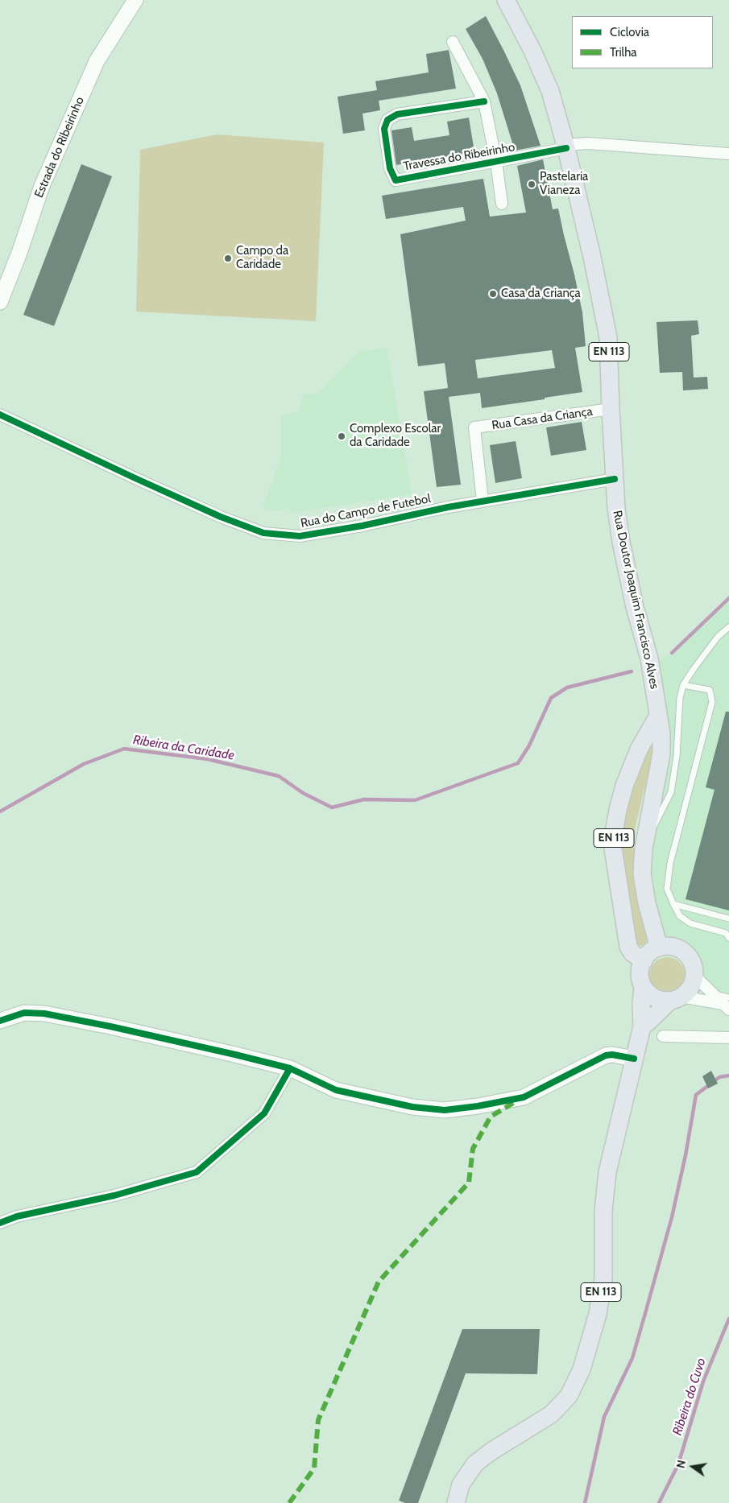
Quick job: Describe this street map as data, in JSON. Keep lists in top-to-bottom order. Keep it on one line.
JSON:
{"streets":{"main road":["EN 113","Rua Doutor Joaquim Francisco Alves"],"street":["Estrada do Ribeirinho","Travessa do Ribeirinho","Rua Casa da Criança","Rua do Campo de Futebol"]},"crossings":[["Travessa do Ribeirinho","Rua Doutor Joaquim Francisco Alves"],["EN 113","Rua Doutor Joaquim Francisco Alves"],["Rua Casa da Criança","Rua do Campo de Futebol"],["Rua Casa da Criança","Rua Doutor Joaquim Francisco Alves"],["Rua do Campo de Futebol","Rua Doutor Joaquim Francisco Alves"]],"water":["Ribeira da Caridade","Ribeira do Cuvo"],"places":["Pastelaria Vianeza","Campo da Caridade","Casa da Criança","Complexo Escolar da Caridade"],"legend":["Ciclovia","Trilha"],"north":"left"}
